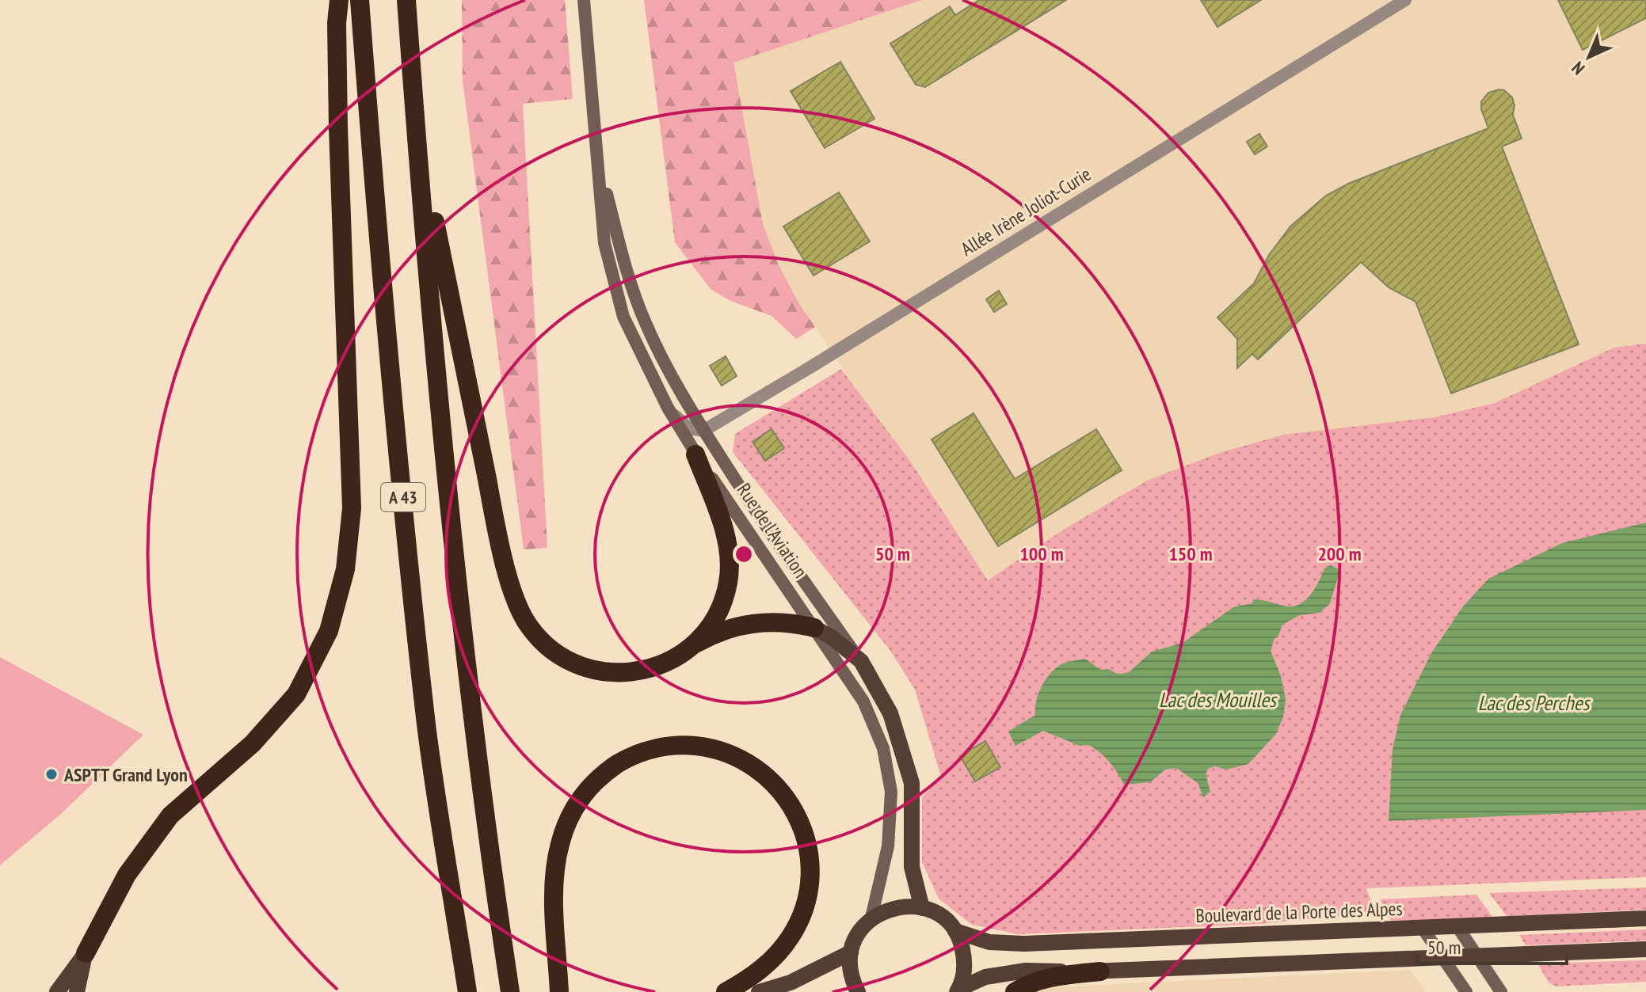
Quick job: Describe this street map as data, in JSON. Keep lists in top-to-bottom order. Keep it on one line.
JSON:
{"streets":{"highway":["A 43"],"main road":["Rue de l'Aviation","Boulevard de la Porte des Alpes"],"street":["Allée Irène Joliot-Curie"]},"crossings":[["Allée Irène Joliot-Curie","Rue de l'Aviation"],["Rue de l'Aviation","Boulevard de la Porte des Alpes"]],"water":["Lac des Mouilles","Lac des Perches"],"places":["ASPTT Grand Lyon"],"scale_bar":"50 m","north":"bottom left","rings":["50 m","100 m","150 m","200 m"]}
